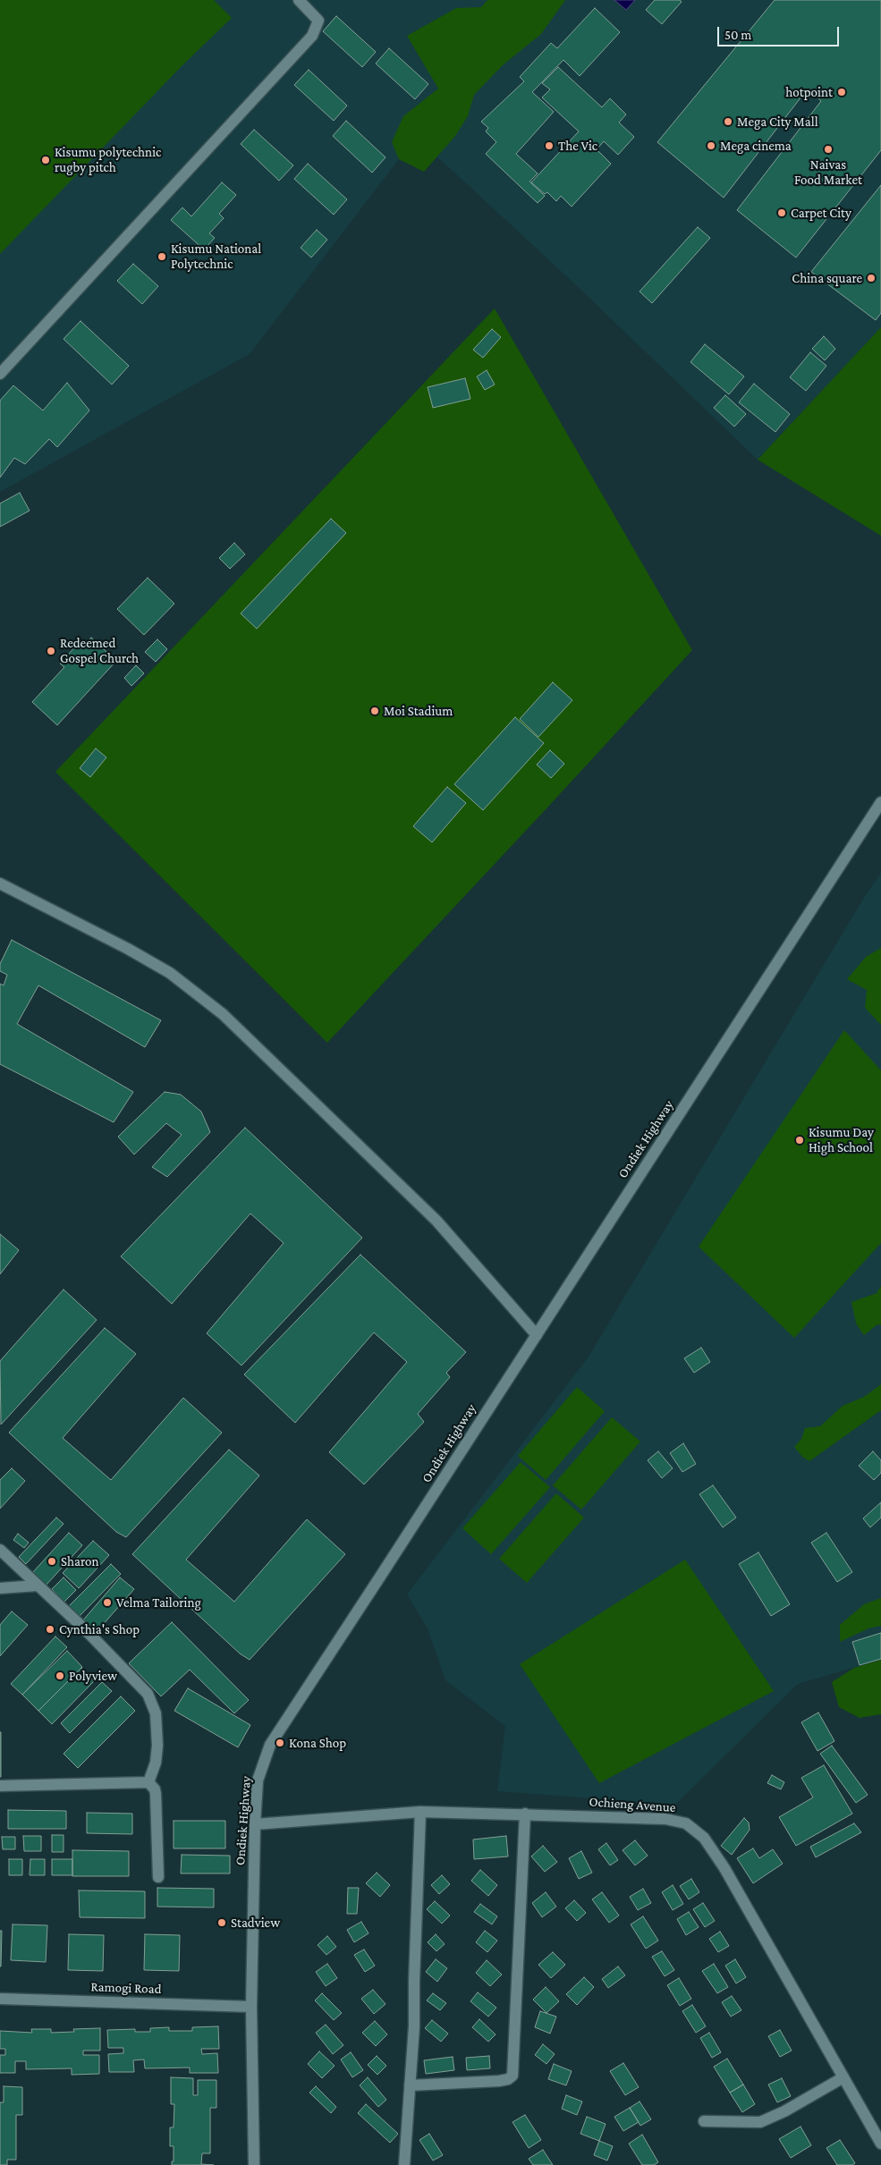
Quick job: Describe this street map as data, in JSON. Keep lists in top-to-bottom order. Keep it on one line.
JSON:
{"streets":{"street":["Ondiek Highway","Ochieng Avenue","Ramogi Road"]},"crossings":[["Ondiek Highway","Ochieng Avenue"],["Ondiek Highway","Ramogi Road"]],"places":["hotpoint","Mega City Mall","The Vic","Mega cinema","Naivas Food Market","Kisumu polytechnic rugby pitch","Carpet City","Kisumu National Polytechnic","China square","Redeemed Gospel Church","Moi Stadium","Kisumu Day High School","Sharon","Velma Tailoring","Cynthia's Shop","Polyview","Kona Shop","Stadview"],"scale_bar":"50 m"}
